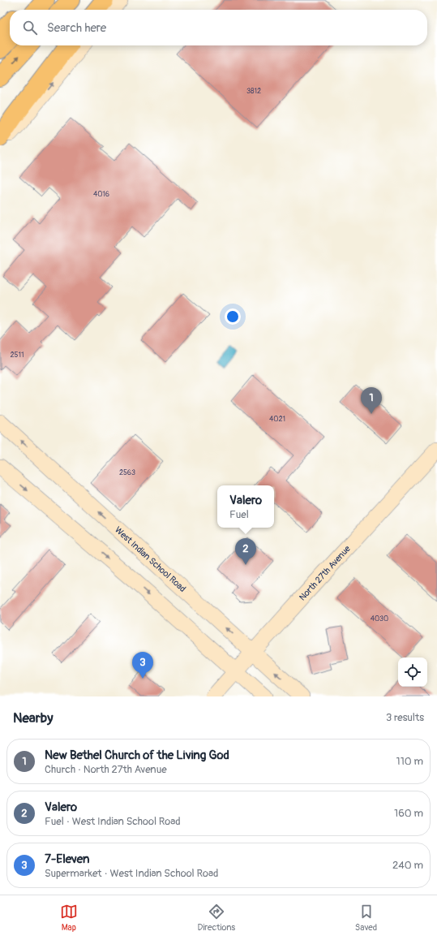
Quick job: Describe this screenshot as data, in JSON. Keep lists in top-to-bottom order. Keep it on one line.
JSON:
{"streets":{"main road":["West Indian School Road","North 27th Avenue"]},"crossings":[["West Indian School Road","North 27th Avenue"]],"house_numbers":["3812","4016","2511","4021","2563","4030"],"page":{"search":"Search here","pins":["1","2","3"],"popup":["Valero","Fuel"],"heading":["Nearby","3 results"],"list":[{"mark":"1","name":"New Bethel Church of the Living God","note":"Church · North 27th Avenue","value":"110 m"},{"mark":"2","name":"Valero","note":"Fuel · West Indian School Road","value":"160 m"},{"mark":"3","name":"7-Eleven","note":"Supermarket · West Indian School Road","value":"240 m"}],"nav":["Map","Directions","Saved"]}}
